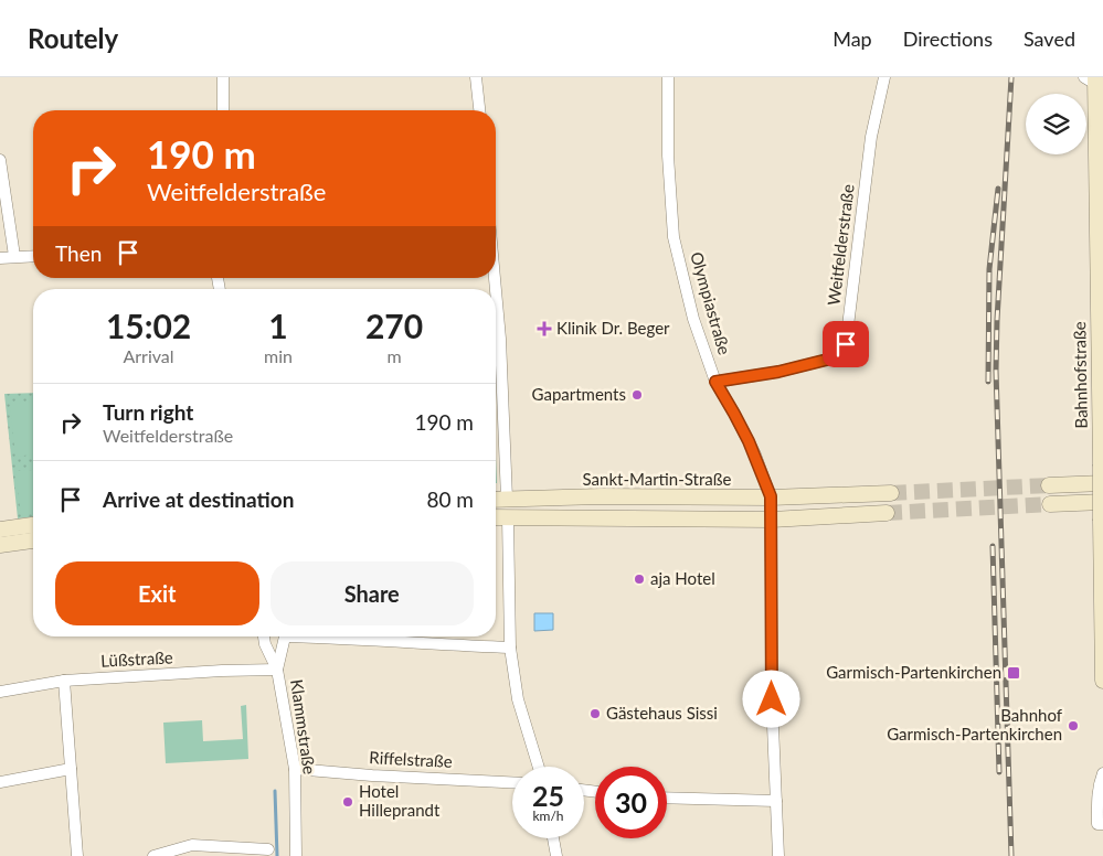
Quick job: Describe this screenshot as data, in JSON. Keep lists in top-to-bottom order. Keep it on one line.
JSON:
{"streets":{"main road":["Bahnhofstraße","Sankt-Martin-Straße"],"street":["Weitfelderstraße","Olympiastraße","Lüßstraße","Klammstraße","Riffelstraße"]},"crossings":[["Weitfelderstraße","Olympiastraße"],["Olympiastraße","Sankt-Martin-Straße"],["Lüßstraße","Klammstraße"],["Klammstraße","Riffelstraße"]],"places":{"health":["Klinik Dr. Beger"],"other":["Gapartments","aja Hotel","Gästehaus Sissi","Bahnhof Garmisch-Partenkirchen","Hotel Hilleprandt"],"transit":["Garmisch-Partenkirchen"]},"page":{"header":"Routely","nav":["Map","Directions","Saved"],"turn":["190 m","Weitfelderstraße"],"then":"Then","eta":["15:02","Arrival","1","min","270","m"],"list":[{"name":"Turn right","note":"Weitfelderstraße","value":"190 m"},{"name":"Arrive at destination","value":"80 m"}],"buttons":["Exit","Share"],"speed":"25 km/h","limit":"30"}}
